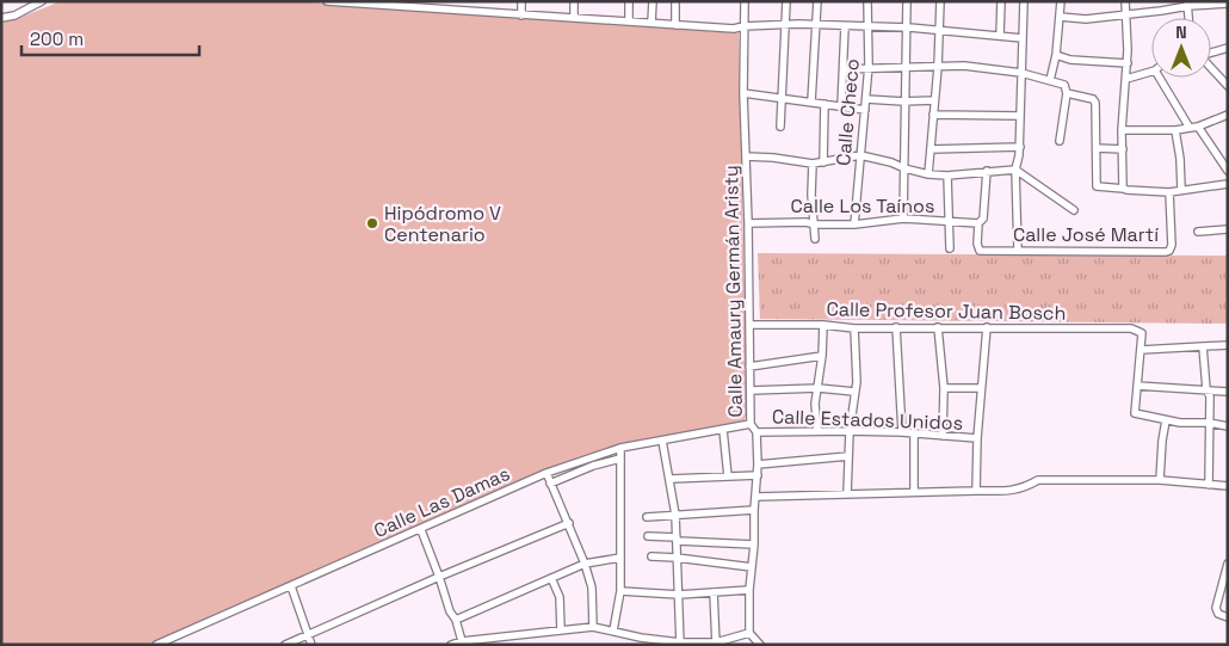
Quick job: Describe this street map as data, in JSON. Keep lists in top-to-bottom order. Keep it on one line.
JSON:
{"streets":{"street":["Calle Checo","Calle Los Taínos","Calle José Martí","Calle Amaury Germán Aristy","Calle Profesor Juan Bosch","Calle Estados Unidos","Calle Las Damas"]},"crossings":[["Calle Checo","Calle Los Taínos"],["Calle Los Taínos","Calle José Martí"],["Calle Los Taínos","Calle Amaury Germán Aristy"],["Calle Amaury Germán Aristy","Calle Profesor Juan Bosch"],["Calle Amaury Germán Aristy","Calle Estados Unidos"],["Calle Amaury Germán Aristy","Calle Las Damas"]],"places":["Hipódromo V Centenario"],"scale_bar":"200 m","north":"top"}
